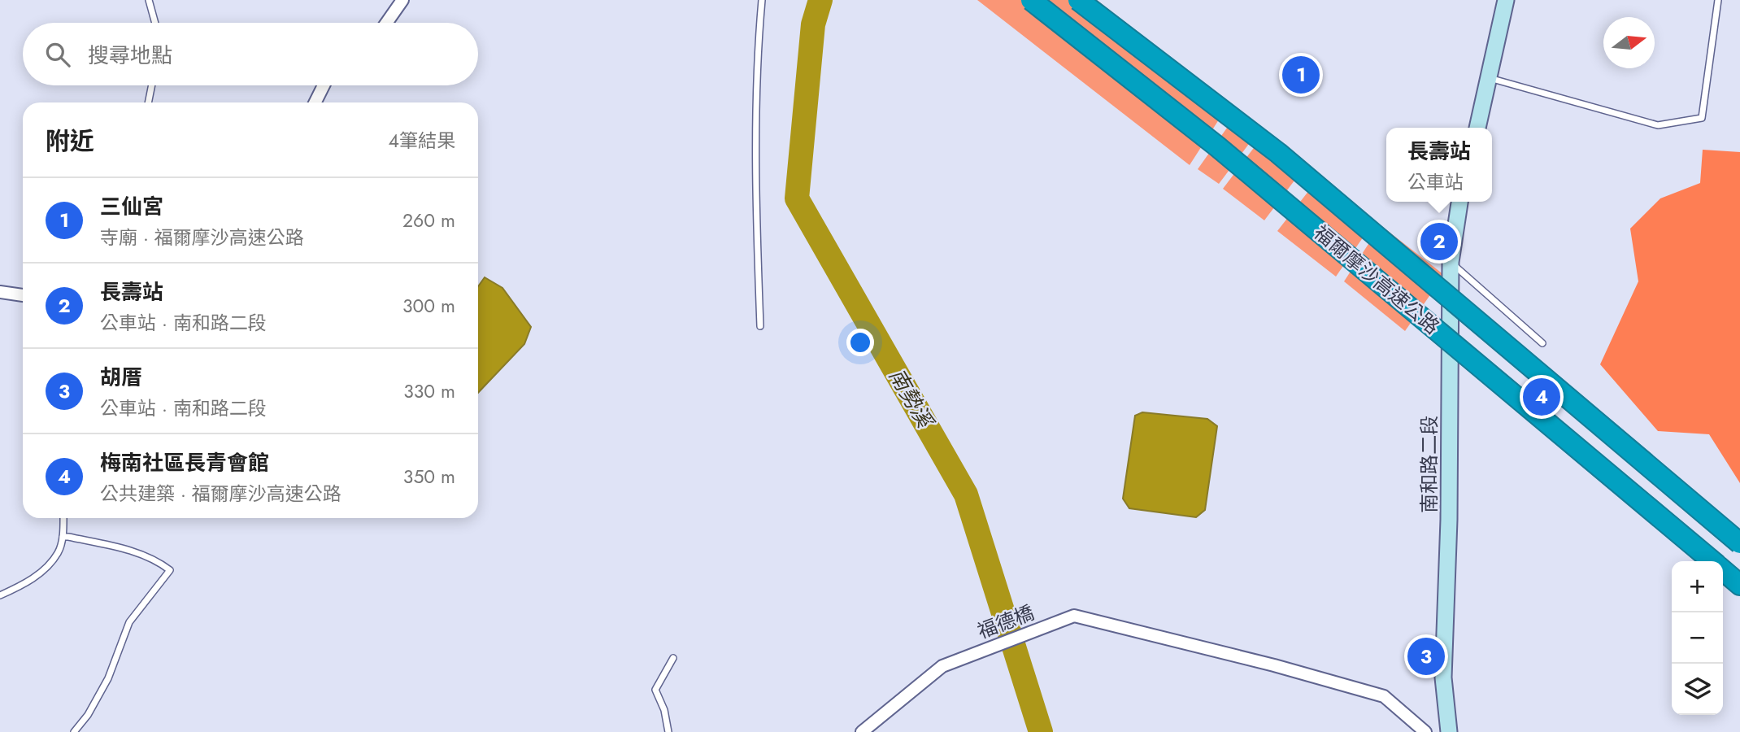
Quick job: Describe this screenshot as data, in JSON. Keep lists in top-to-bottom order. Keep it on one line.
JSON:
{"streets":{"highway":["福爾摩沙高速公路"],"main road":["南和路二段"],"street":["福德橋"]},"water":["南勢溪"],"north":"right","page":{"search":"搜尋地點","pins":["1","2","4","3"],"heading":["附近","4筆結果"],"popup":["長壽站","公車站"],"list":[{"mark":"1","name":"三仙宮","note":"寺廟 · 福爾摩沙高速公路","value":"260 m"},{"mark":"2","name":"長壽站","note":"公車站 · 南和路二段","value":"300 m"},{"mark":"3","name":"胡厝","note":"公車站 · 南和路二段","value":"330 m"},{"mark":"4","name":"梅南社區長青會館","note":"公共建築 · 福爾摩沙高速公路","value":"350 m"}],"map_buttons":["+","−"]}}
